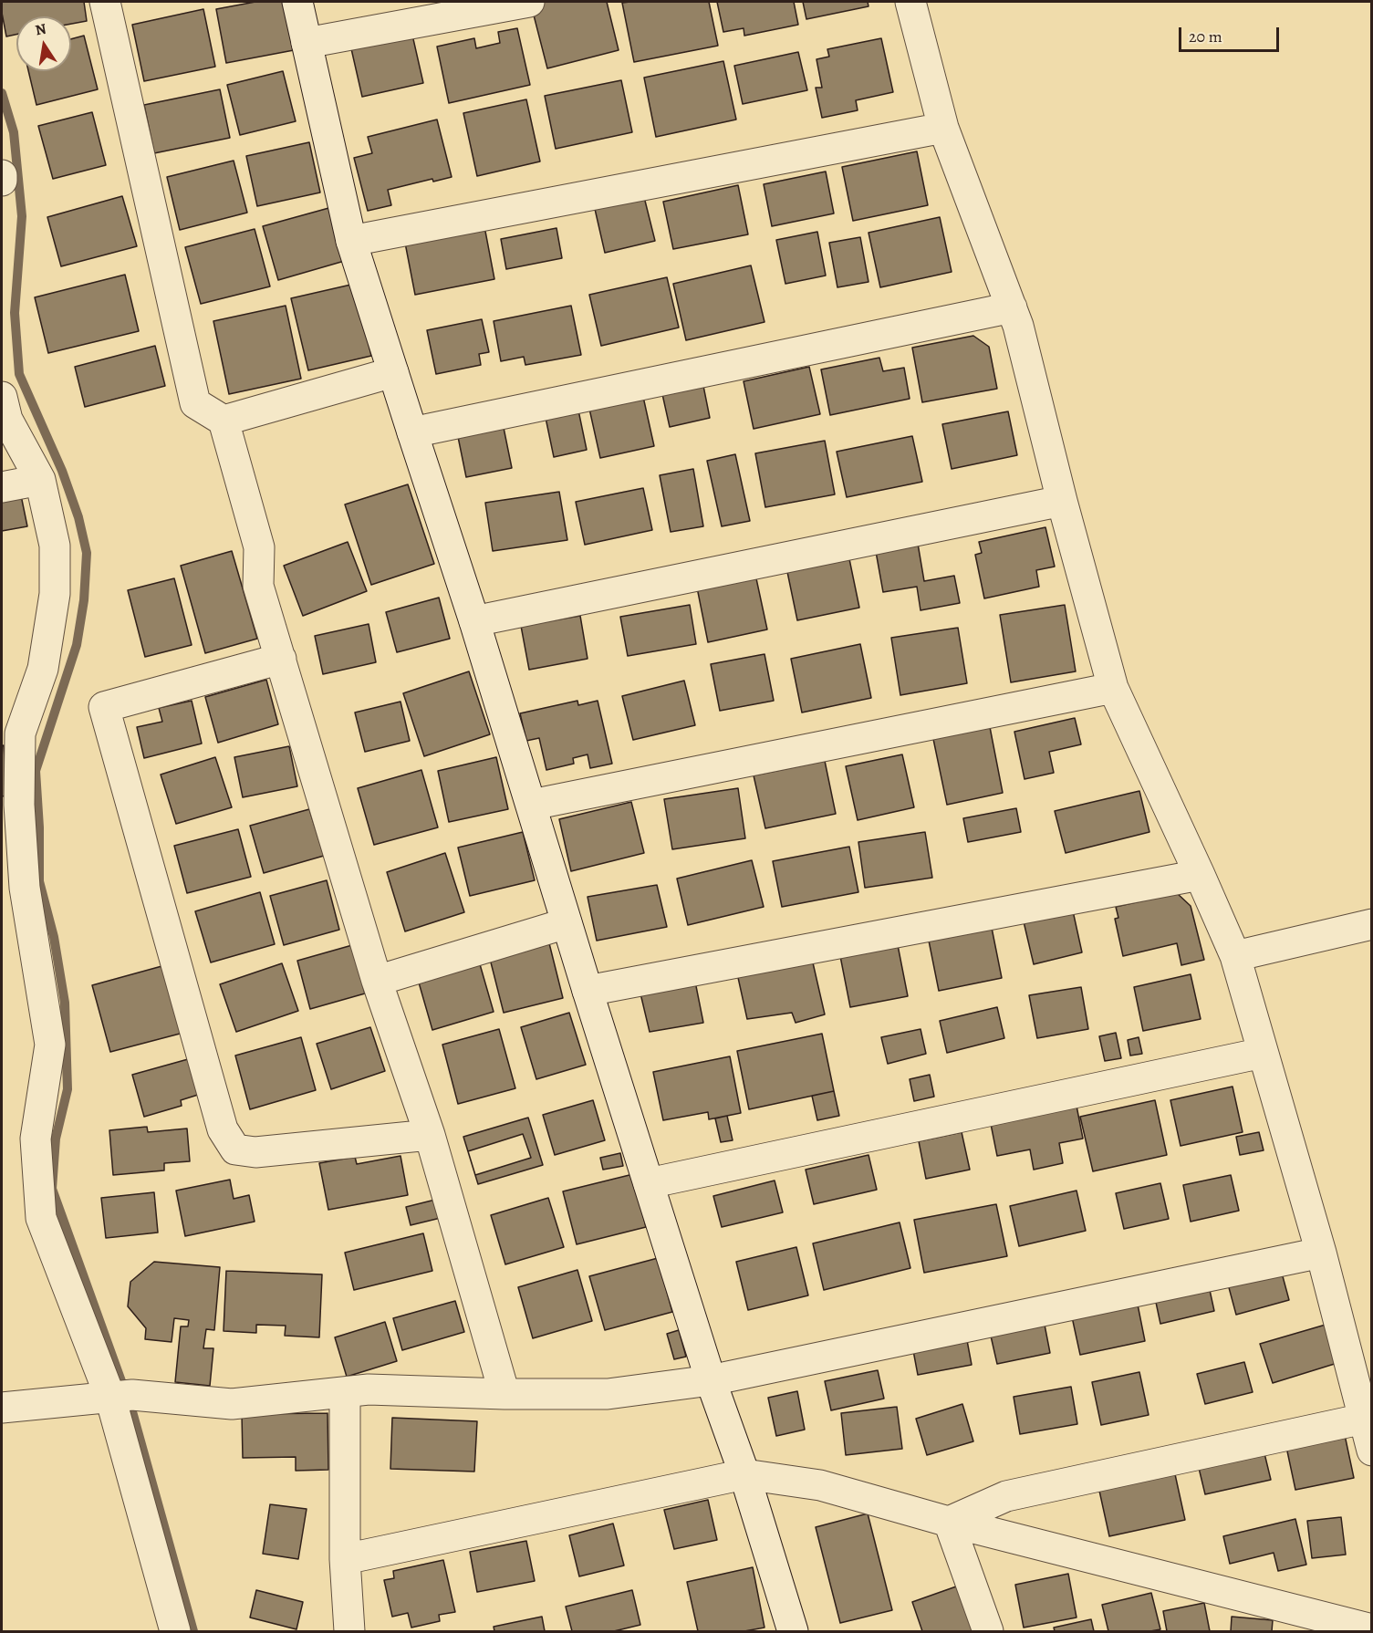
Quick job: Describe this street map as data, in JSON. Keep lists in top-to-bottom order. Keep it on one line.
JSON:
{"scale_bar":"20 m","north":"top"}
